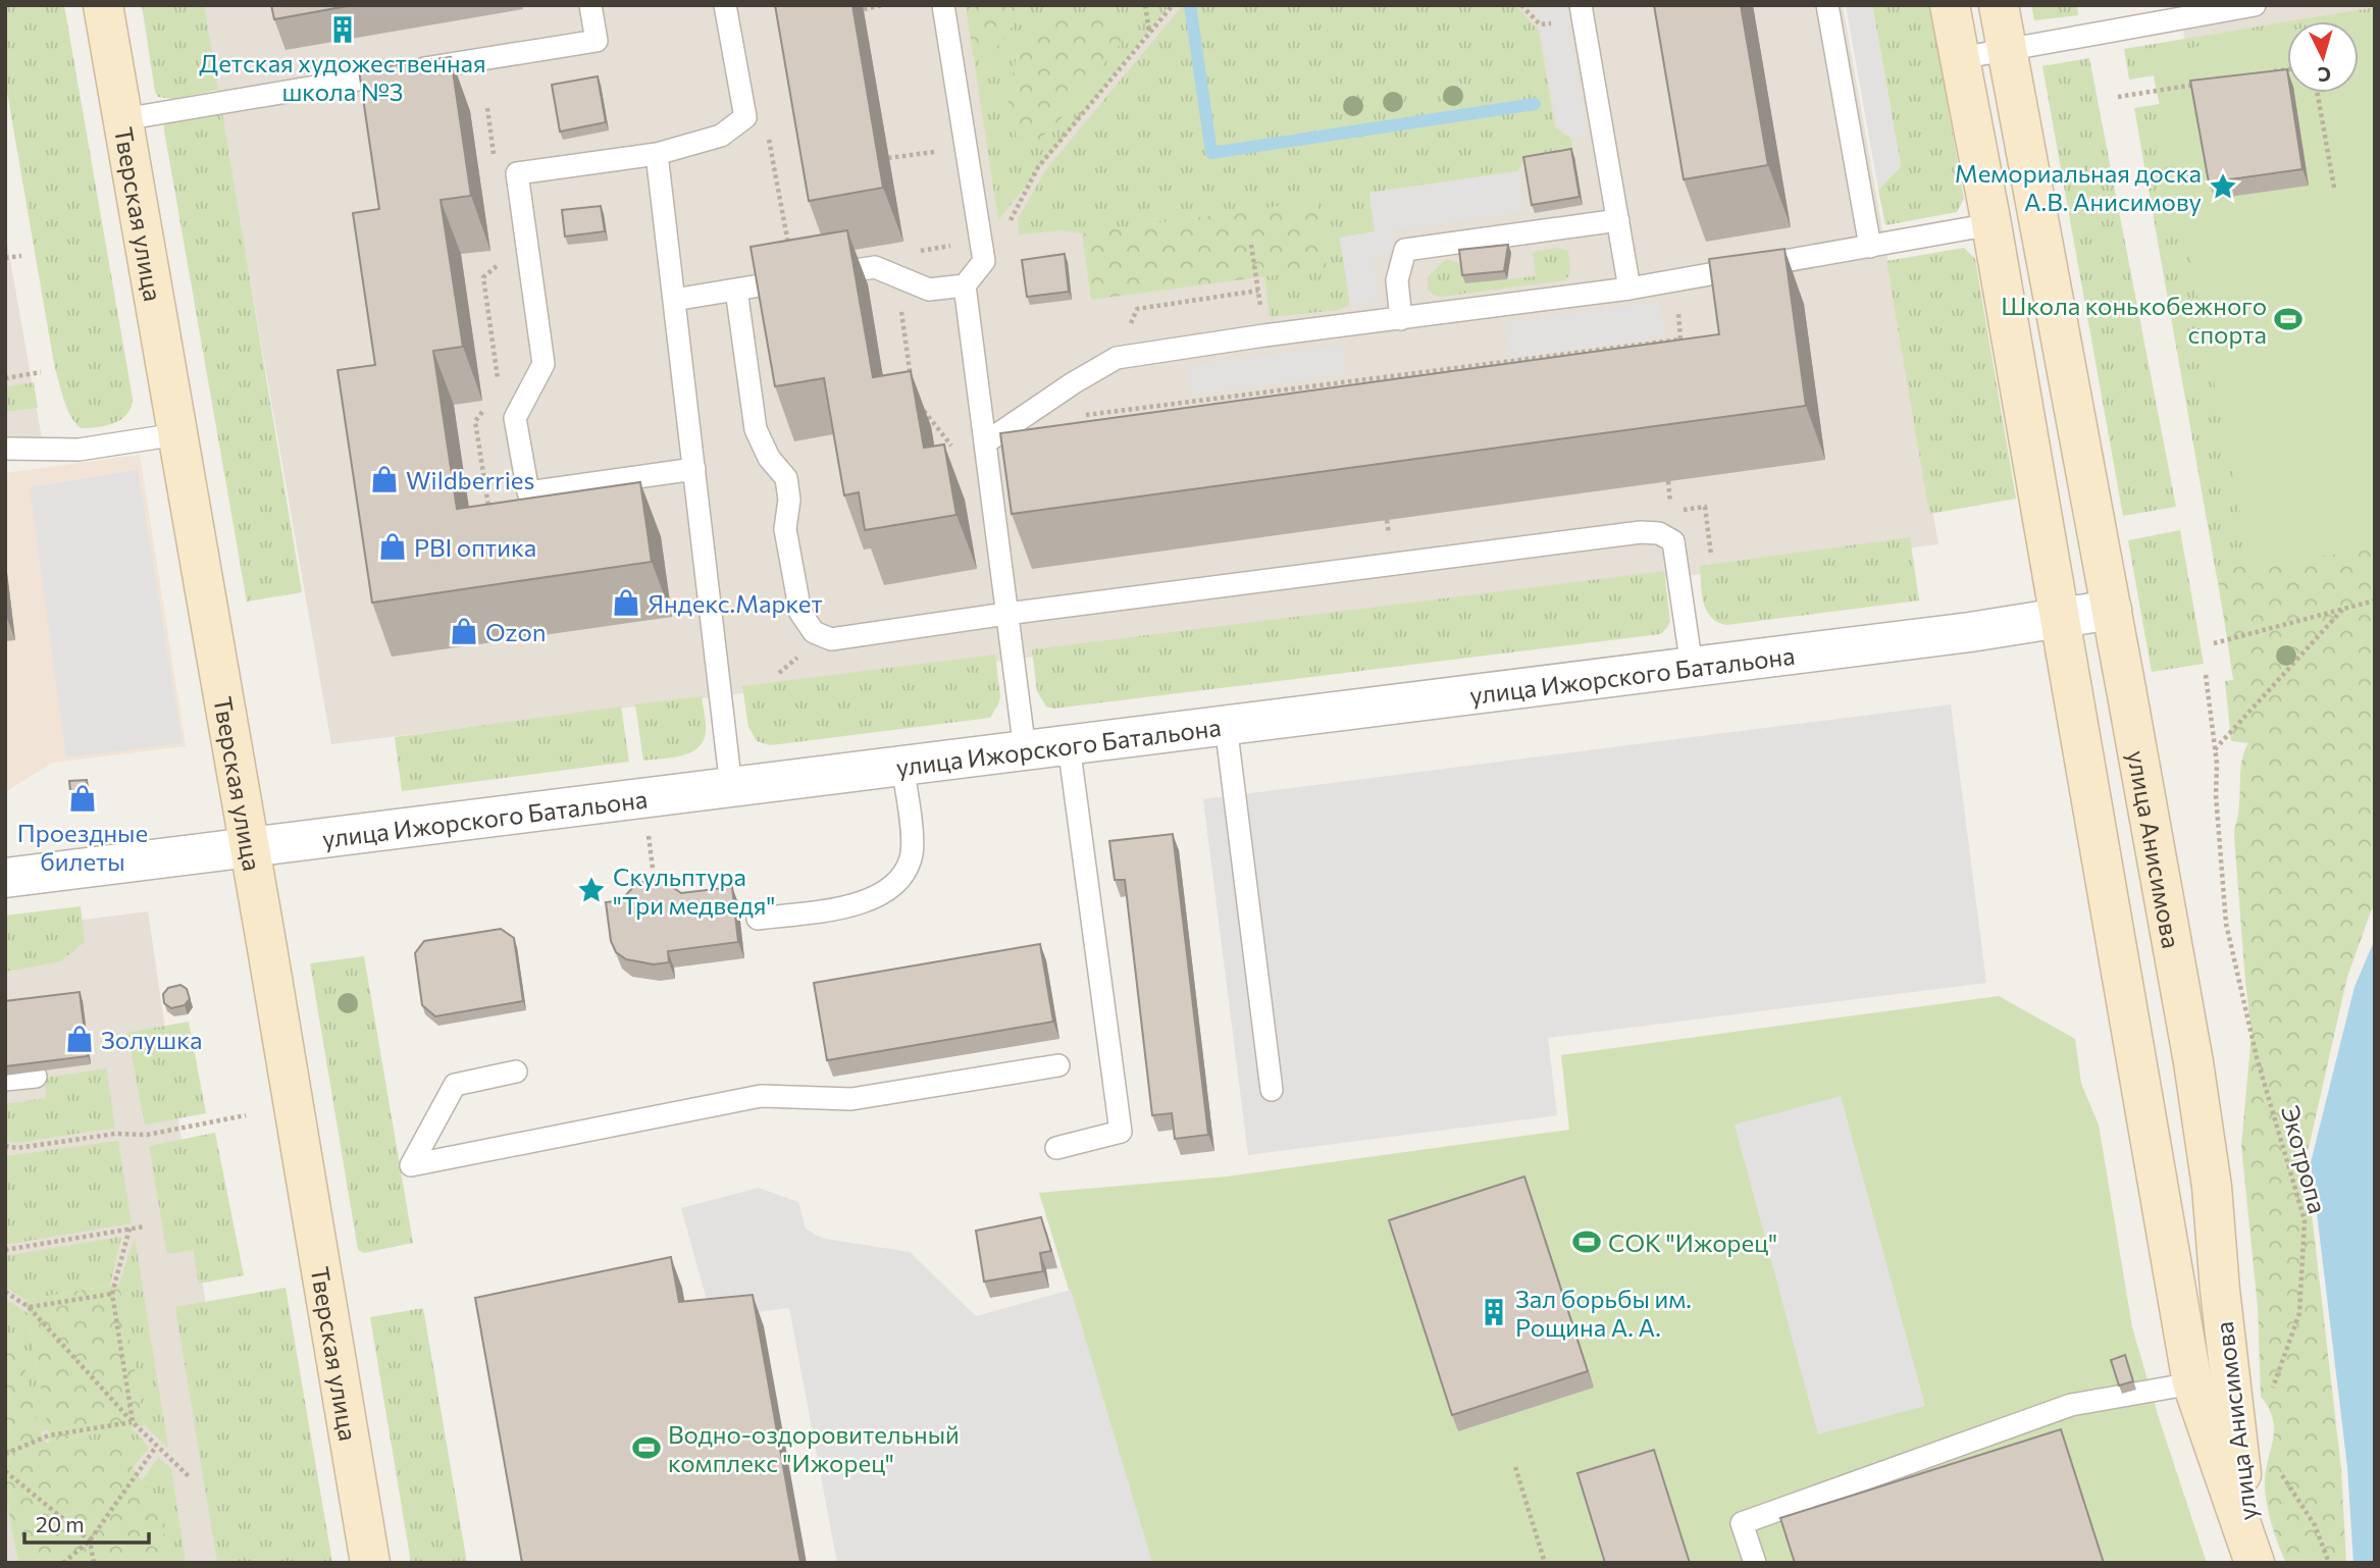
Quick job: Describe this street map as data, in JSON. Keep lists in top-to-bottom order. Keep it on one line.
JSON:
{"streets":{"main road":["Тверская улица","улица Анисимова"],"street":["улица Ижорского Батальона"],"path":["Экотропа"]},"crossings":[["Тверская улица","улица Ижорского Батальона"],["улица Ижорского Батальона","улица Анисимова"]],"places":{"building":["Детская художественная школа №3","Зал борьбы им. Рощина А. А."],"place":["Мемориальная доска А.В. Анисимову","Скульптура \"Три медведя\""],"sports":["Школа конькобежного спорта","СОК \"Ижорец\"","Водно-оздоровительный комплекс \"Ижорец\""],"shop":["Wildberries","PBI оптика","Яндекс.Маркет","Ozon","Проездные билеты","Золушка"]},"scale_bar":"20 m","north":"bottom"}
